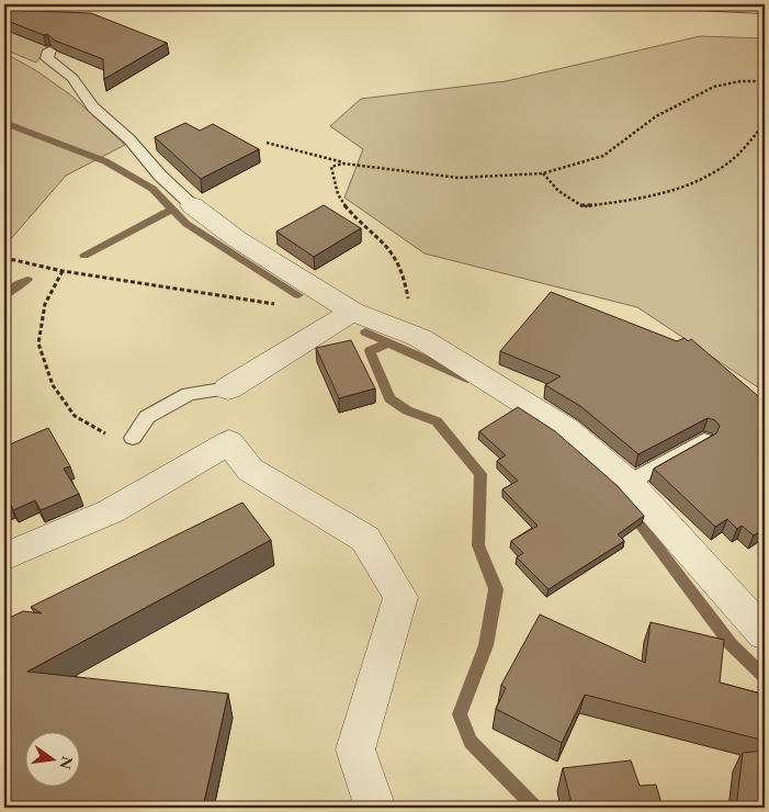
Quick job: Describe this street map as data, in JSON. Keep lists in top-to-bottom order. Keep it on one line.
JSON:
{"north":"right"}
